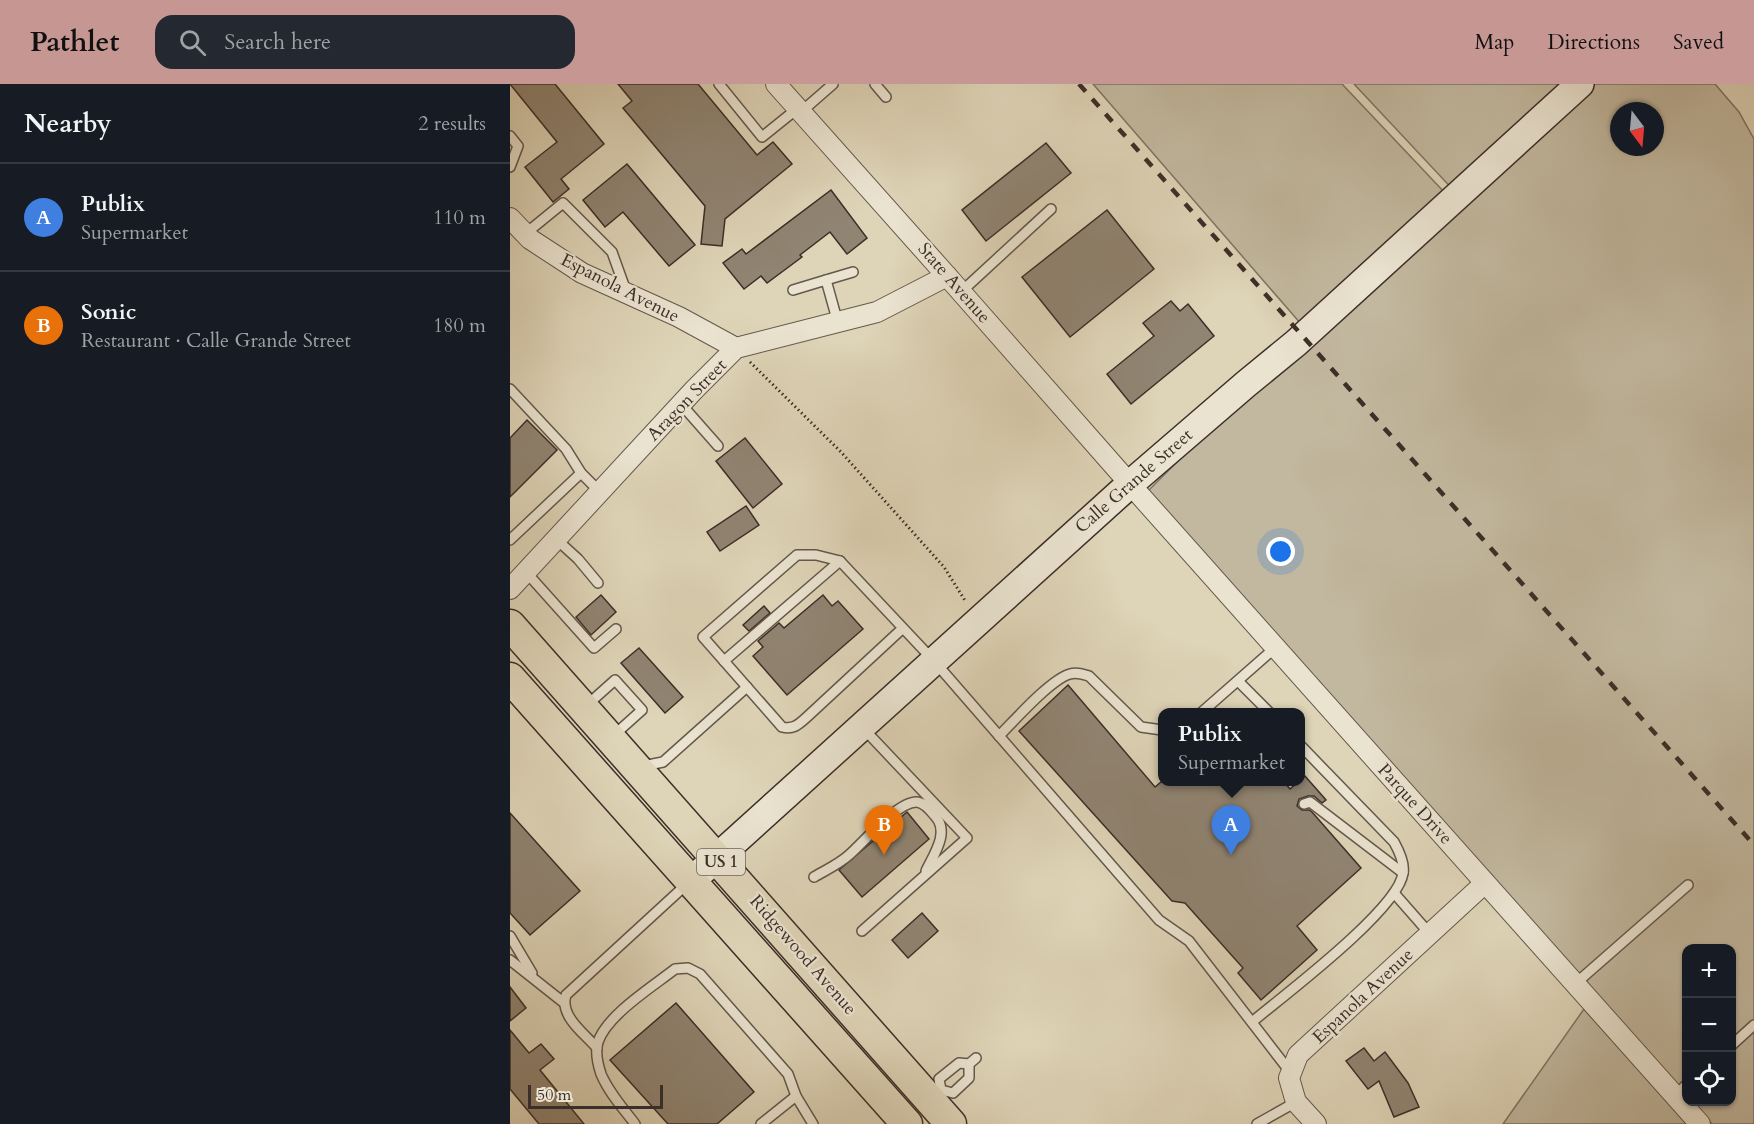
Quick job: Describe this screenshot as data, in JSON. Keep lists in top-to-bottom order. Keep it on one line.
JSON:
{"streets":{"main road":["US 1","Ridgewood Avenue"],"street":["State Avenue","Espanola Avenue","Aragon Street","Calle Grande Street","Parque Drive"]},"crossings":[["State Avenue","Aragon Street"],["State Avenue","Calle Grande Street"],["State Avenue","Parque Drive"],["Espanola Avenue","Aragon Street"],["Espanola Avenue","Parque Drive"],["Calle Grande Street","Parque Drive"],["Calle Grande Street","Ridgewood Avenue"]],"scale_bar":"50 m","north":"bottom","page":{"header":"Pathlet","search":"Search here","nav":["Map","Directions","Saved"],"heading":["Nearby","2 results"],"list":[{"mark":"A","name":"Publix","note":"Supermarket","value":"110 m"},{"mark":"B","name":"Sonic","note":"Restaurant · Calle Grande Street","value":"180 m"}],"popup":["Publix","Supermarket"],"pins":["A","B"],"map_buttons":["+","−"],"scale":"50 m"}}
